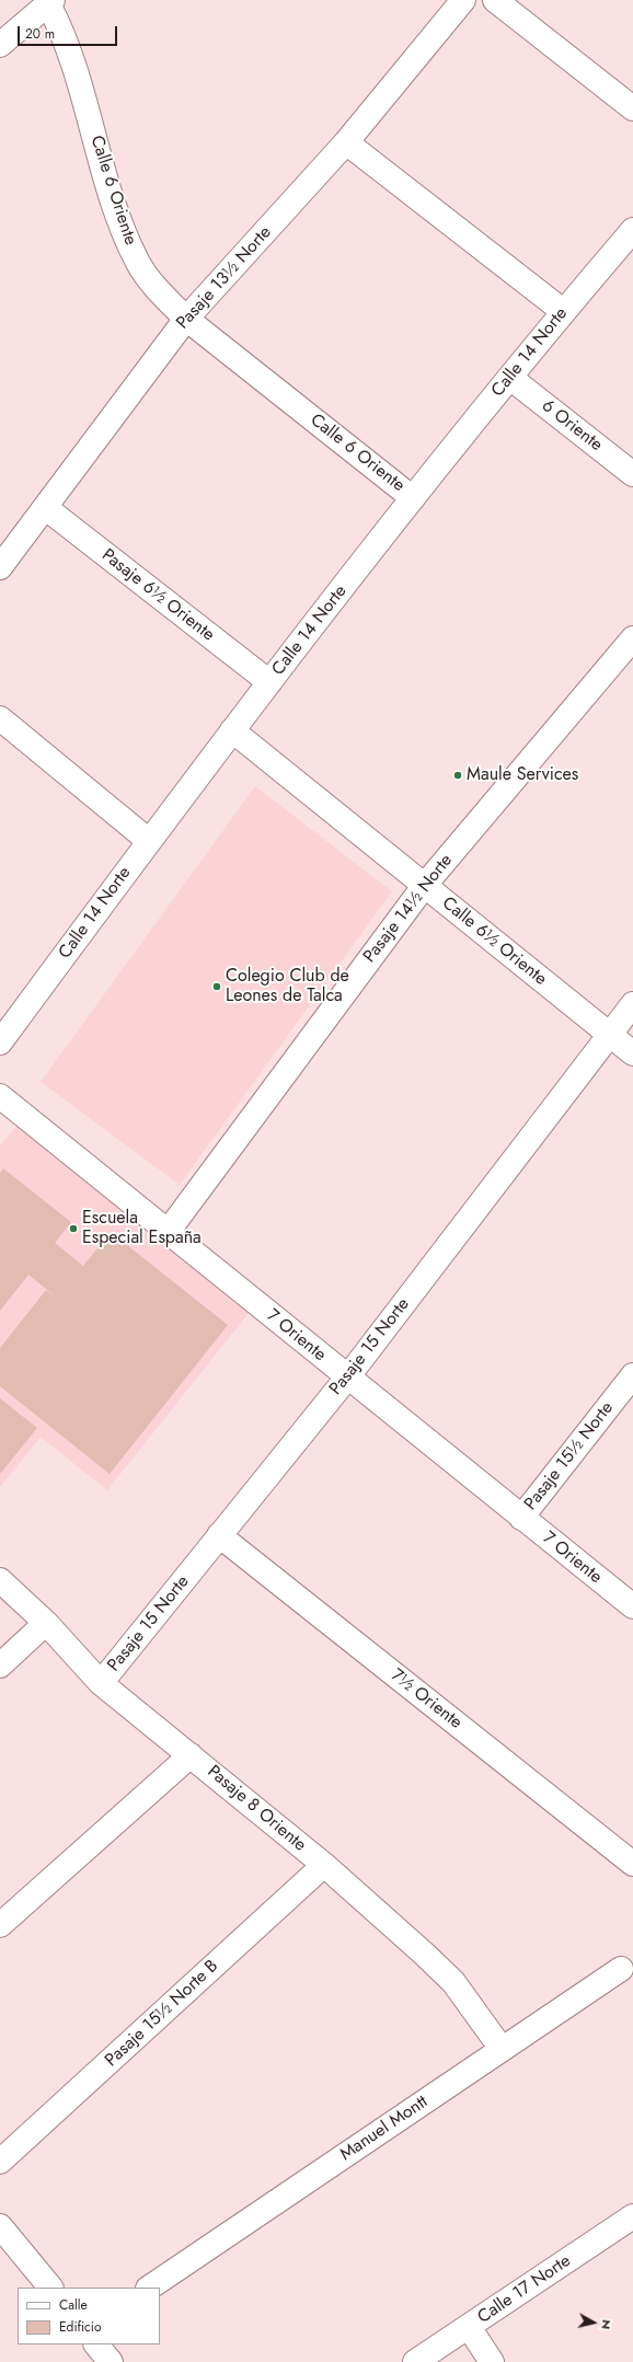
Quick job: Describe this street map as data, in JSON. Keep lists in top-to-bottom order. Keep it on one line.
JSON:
{"streets":{"street":["Calle 6 Oriente","Pasaje 13½ Norte","Calle 14 Norte","6 Oriente","Pasaje 6½ Oriente","Pasaje 14½ Norte","Calle 6½ Oriente","7 Oriente","Pasaje 15 Norte","Pasaje 15½ Norte","7½ Oriente","Pasaje 8 Oriente","Pasaje 15½ Norte B","Manuel Montt","Calle 17 Norte"]},"crossings":[["Calle 6 Oriente","Pasaje 13½ Norte"],["Calle 6 Oriente","Calle 14 Norte"],["Pasaje 13½ Norte","Pasaje 6½ Oriente"],["Calle 14 Norte","6 Oriente"],["Calle 14 Norte","Pasaje 6½ Oriente"],["Calle 14 Norte","Calle 6½ Oriente"],["Pasaje 14½ Norte","Calle 6½ Oriente"],["Pasaje 14½ Norte","7 Oriente"],["Calle 6½ Oriente","Pasaje 15 Norte"],["7 Oriente","Pasaje 15 Norte"],["7 Oriente","Pasaje 15½ Norte"],["Pasaje 15 Norte","7½ Oriente"],["Pasaje 15 Norte","Pasaje 8 Oriente"],["Pasaje 8 Oriente","Pasaje 15½ Norte B"],["Pasaje 8 Oriente","Manuel Montt"]],"places":["Maule Services","Colegio Club de Leones de Talca","Escuela Especial España"],"legend":["Calle","Edificio"],"scale_bar":"20 m","north":"right"}
